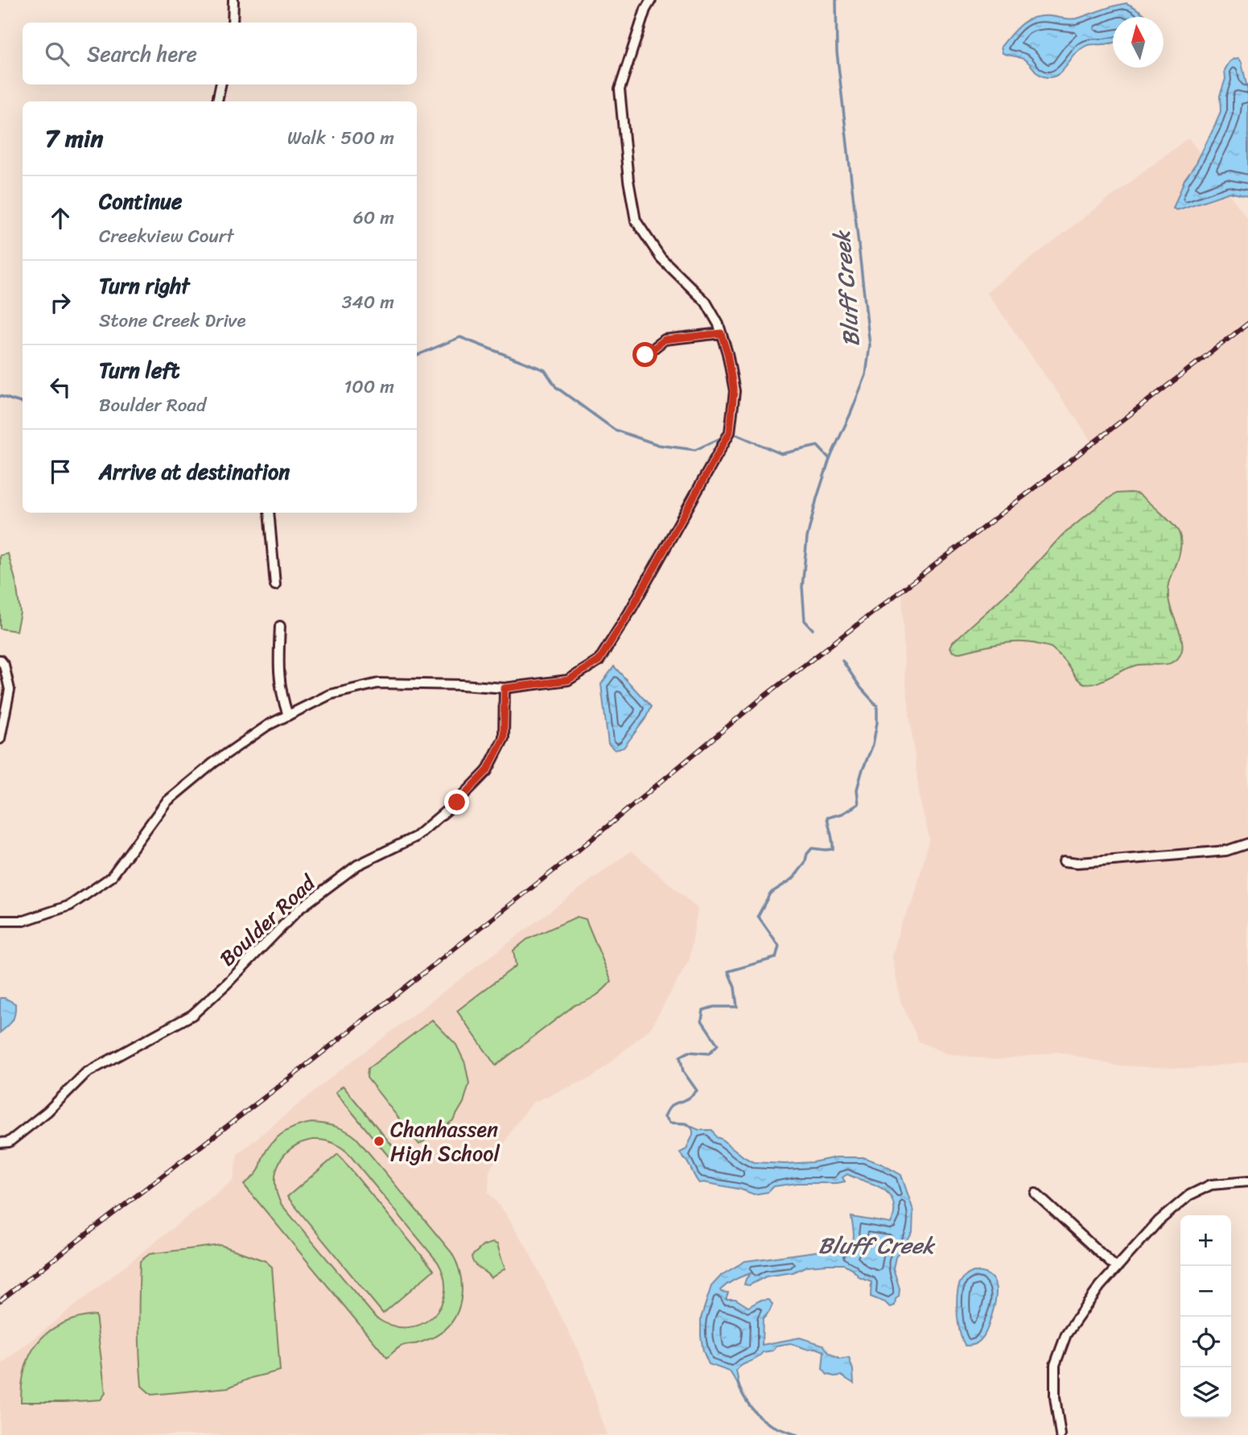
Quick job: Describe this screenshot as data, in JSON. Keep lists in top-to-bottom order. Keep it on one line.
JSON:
{"streets":{"street":["Boulder Road"]},"water":["Bluff Creek"],"places":["Chanhassen High School"],"north":"top","page":{"search":"Search here","heading":["7 min","Walk · 500 m"],"list":[["Continue","Creekview Court","60 m"],["Turn right","Stone Creek Drive","340 m"],["Turn left","Boulder Road","100 m"],"Arrive at destination"],"map_buttons":["+","−"]}}
